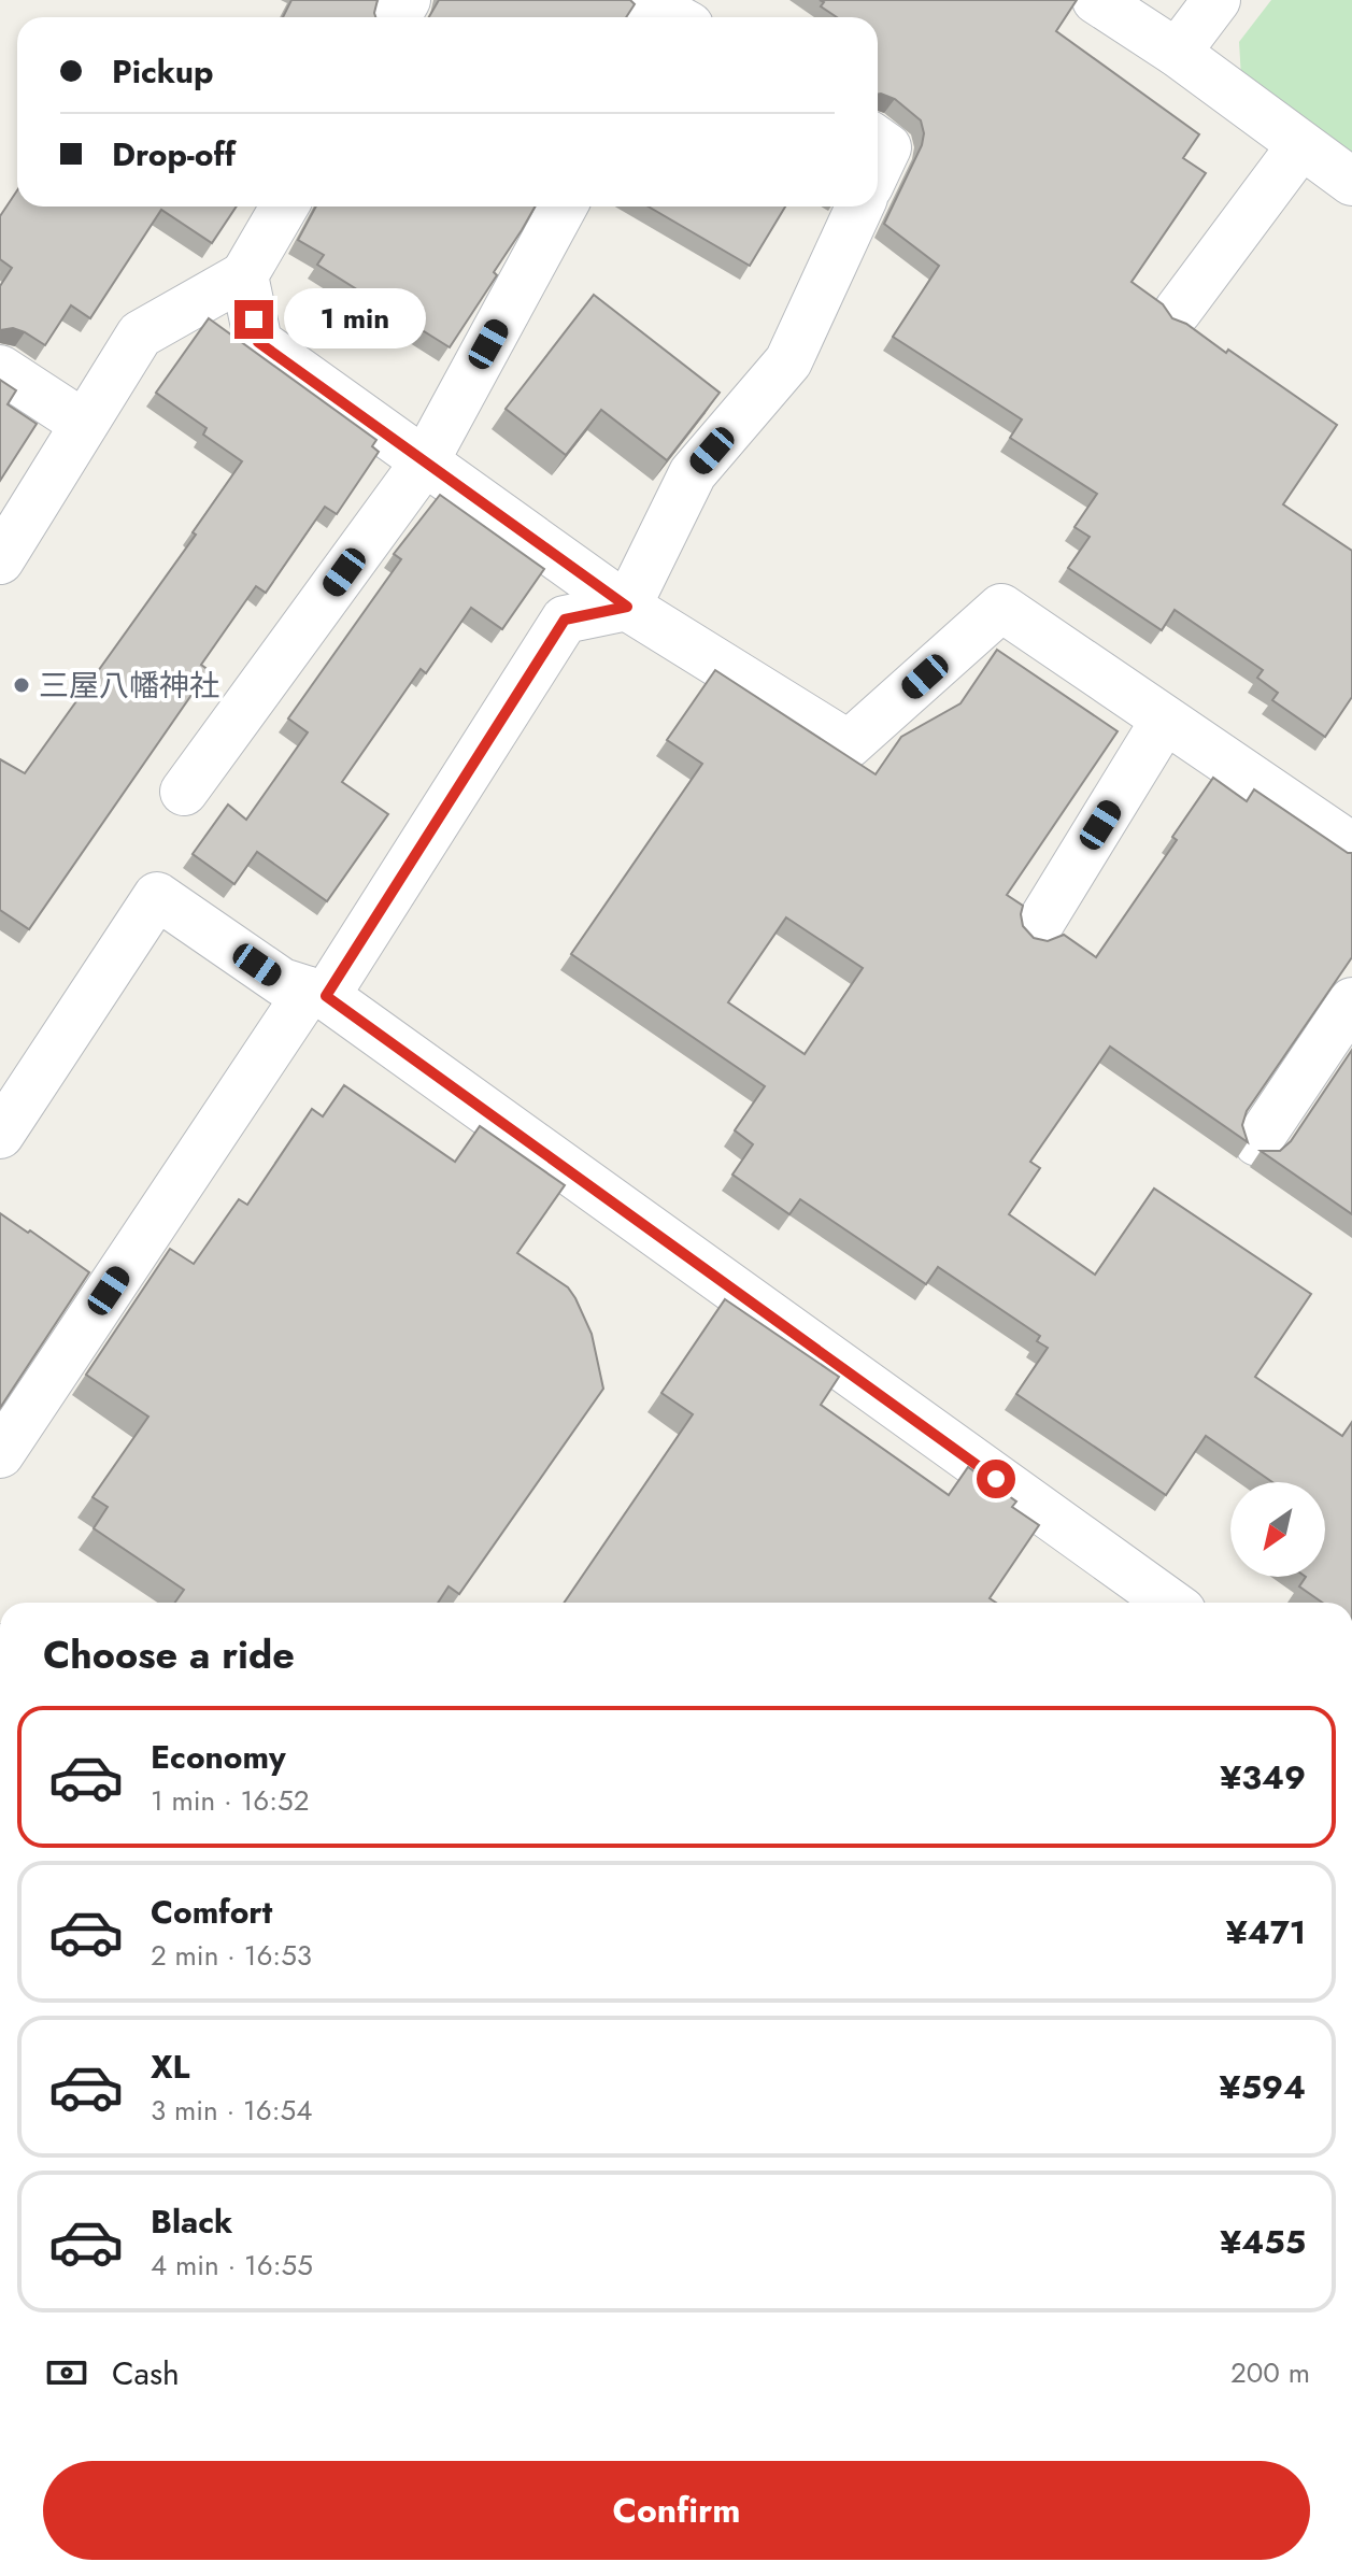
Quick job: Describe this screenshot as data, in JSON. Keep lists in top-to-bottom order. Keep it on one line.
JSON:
{"places":["三屋八幡神社"],"north":"bottom left","page":{"banner":["Pickup","Drop-off"],"bubble":"1 min","heading":"Choose a ride","list":[{"name":"Economy","note":"1 min · 16:52","value":"¥349"},{"name":"Comfort","note":"2 min · 16:53","value":"¥471"},{"name":"XL","note":"3 min · 16:54","value":"¥594"},{"name":"Black","note":"4 min · 16:55","value":"¥455"}],"pay":["Cash","200 m"],"buttons":"Confirm"}}
